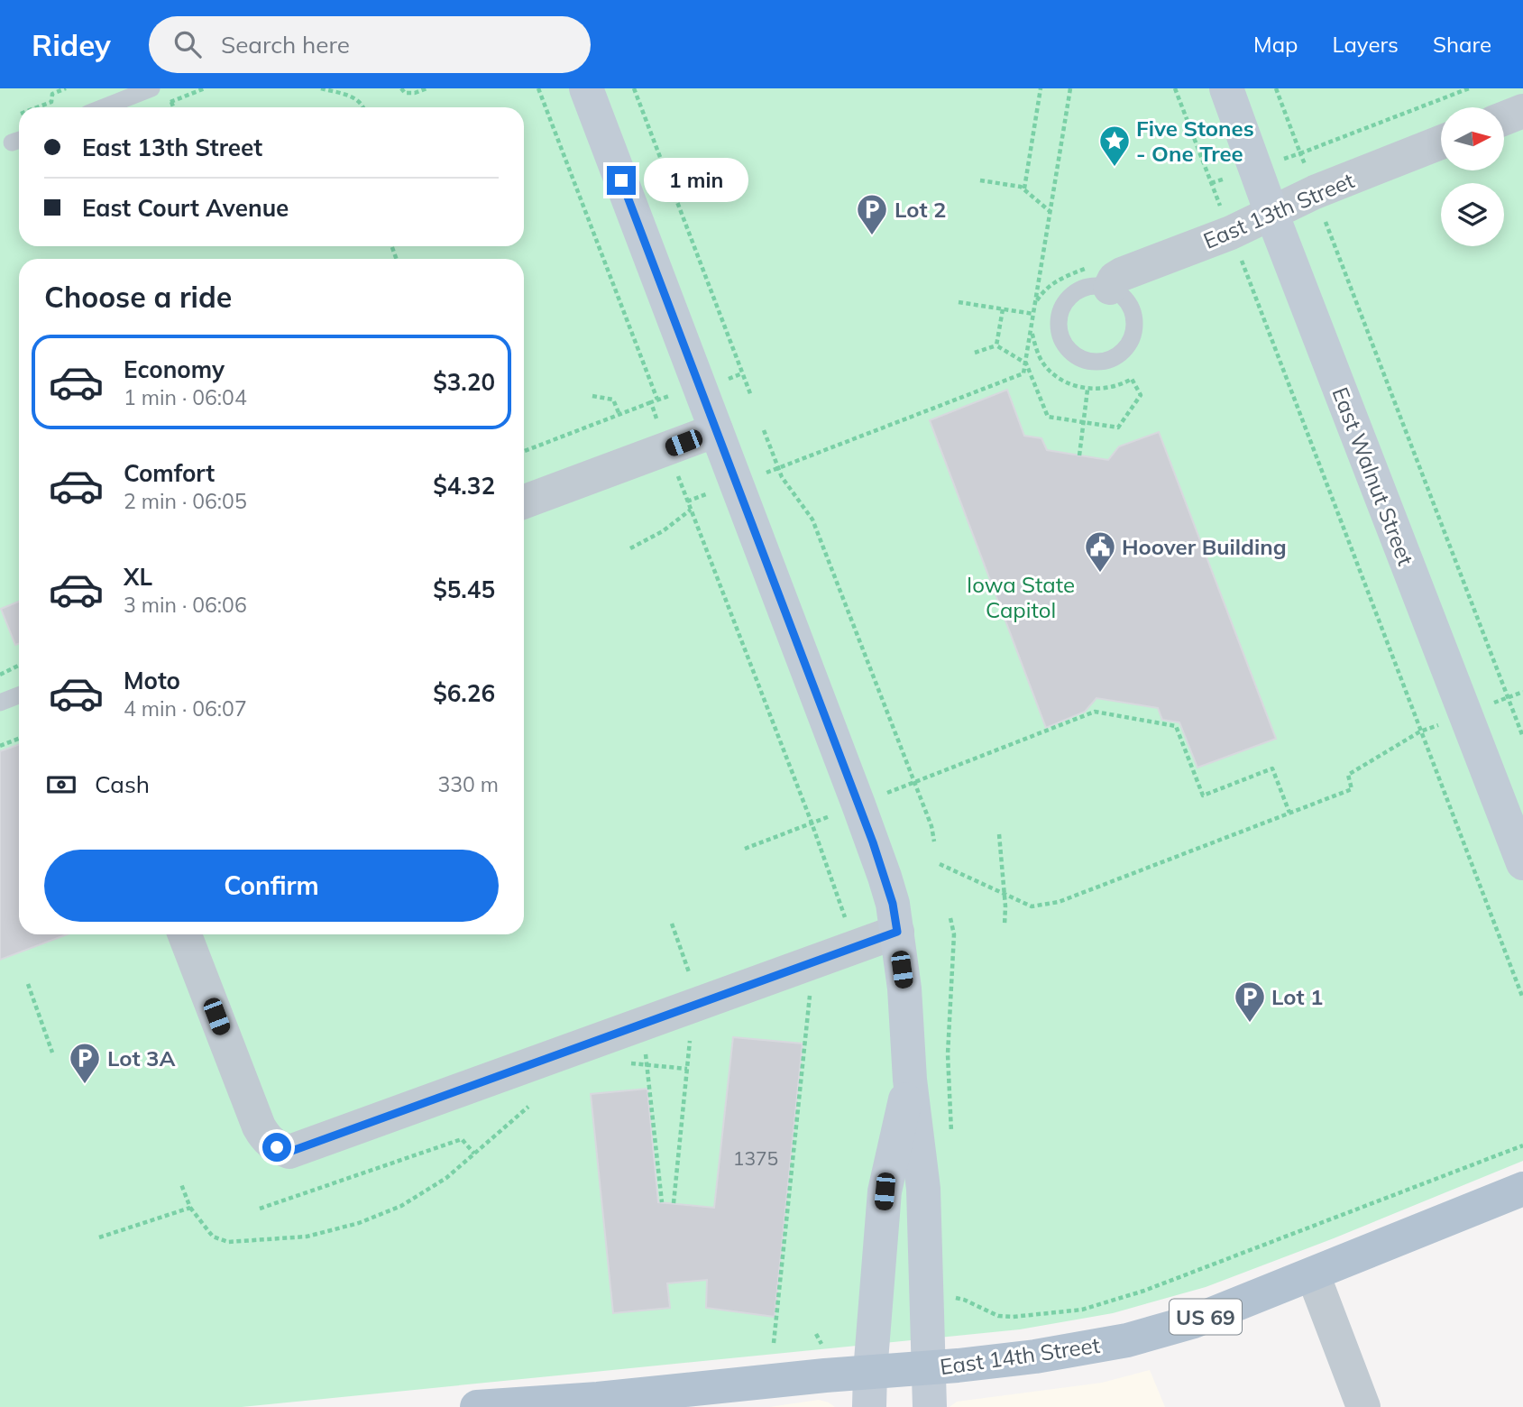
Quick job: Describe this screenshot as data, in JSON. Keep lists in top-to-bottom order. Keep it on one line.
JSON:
{"streets":{"main road":["US 69","East 14th Street"],"street":["East 13th Street","East Walnut Street"]},"crossings":[["East 13th Street","East Walnut Street"]],"parks":["Iowa State Capitol"],"places":{"place":["Five Stones - One Tree"],"parking":["Lot 2","Lot 1","Lot 3A"],"public building":["Hoover Building"]},"house_numbers":["1375"],"north":"right","page":{"header":"Ridey","search":"Search here","nav":["Map","Layers","Share"],"banner":["East 13th Street","East Court Avenue"],"bubble":"1 min","heading":"Choose a ride","list":[{"name":"Economy","note":"1 min · 06:04","value":"$3.20"},{"name":"Comfort","note":"2 min · 06:05","value":"$4.32"},{"name":"XL","note":"3 min · 06:06","value":"$5.45"},{"name":"Moto","note":"4 min · 06:07","value":"$6.26"}],"pay":["Cash","330 m"],"buttons":"Confirm"}}
